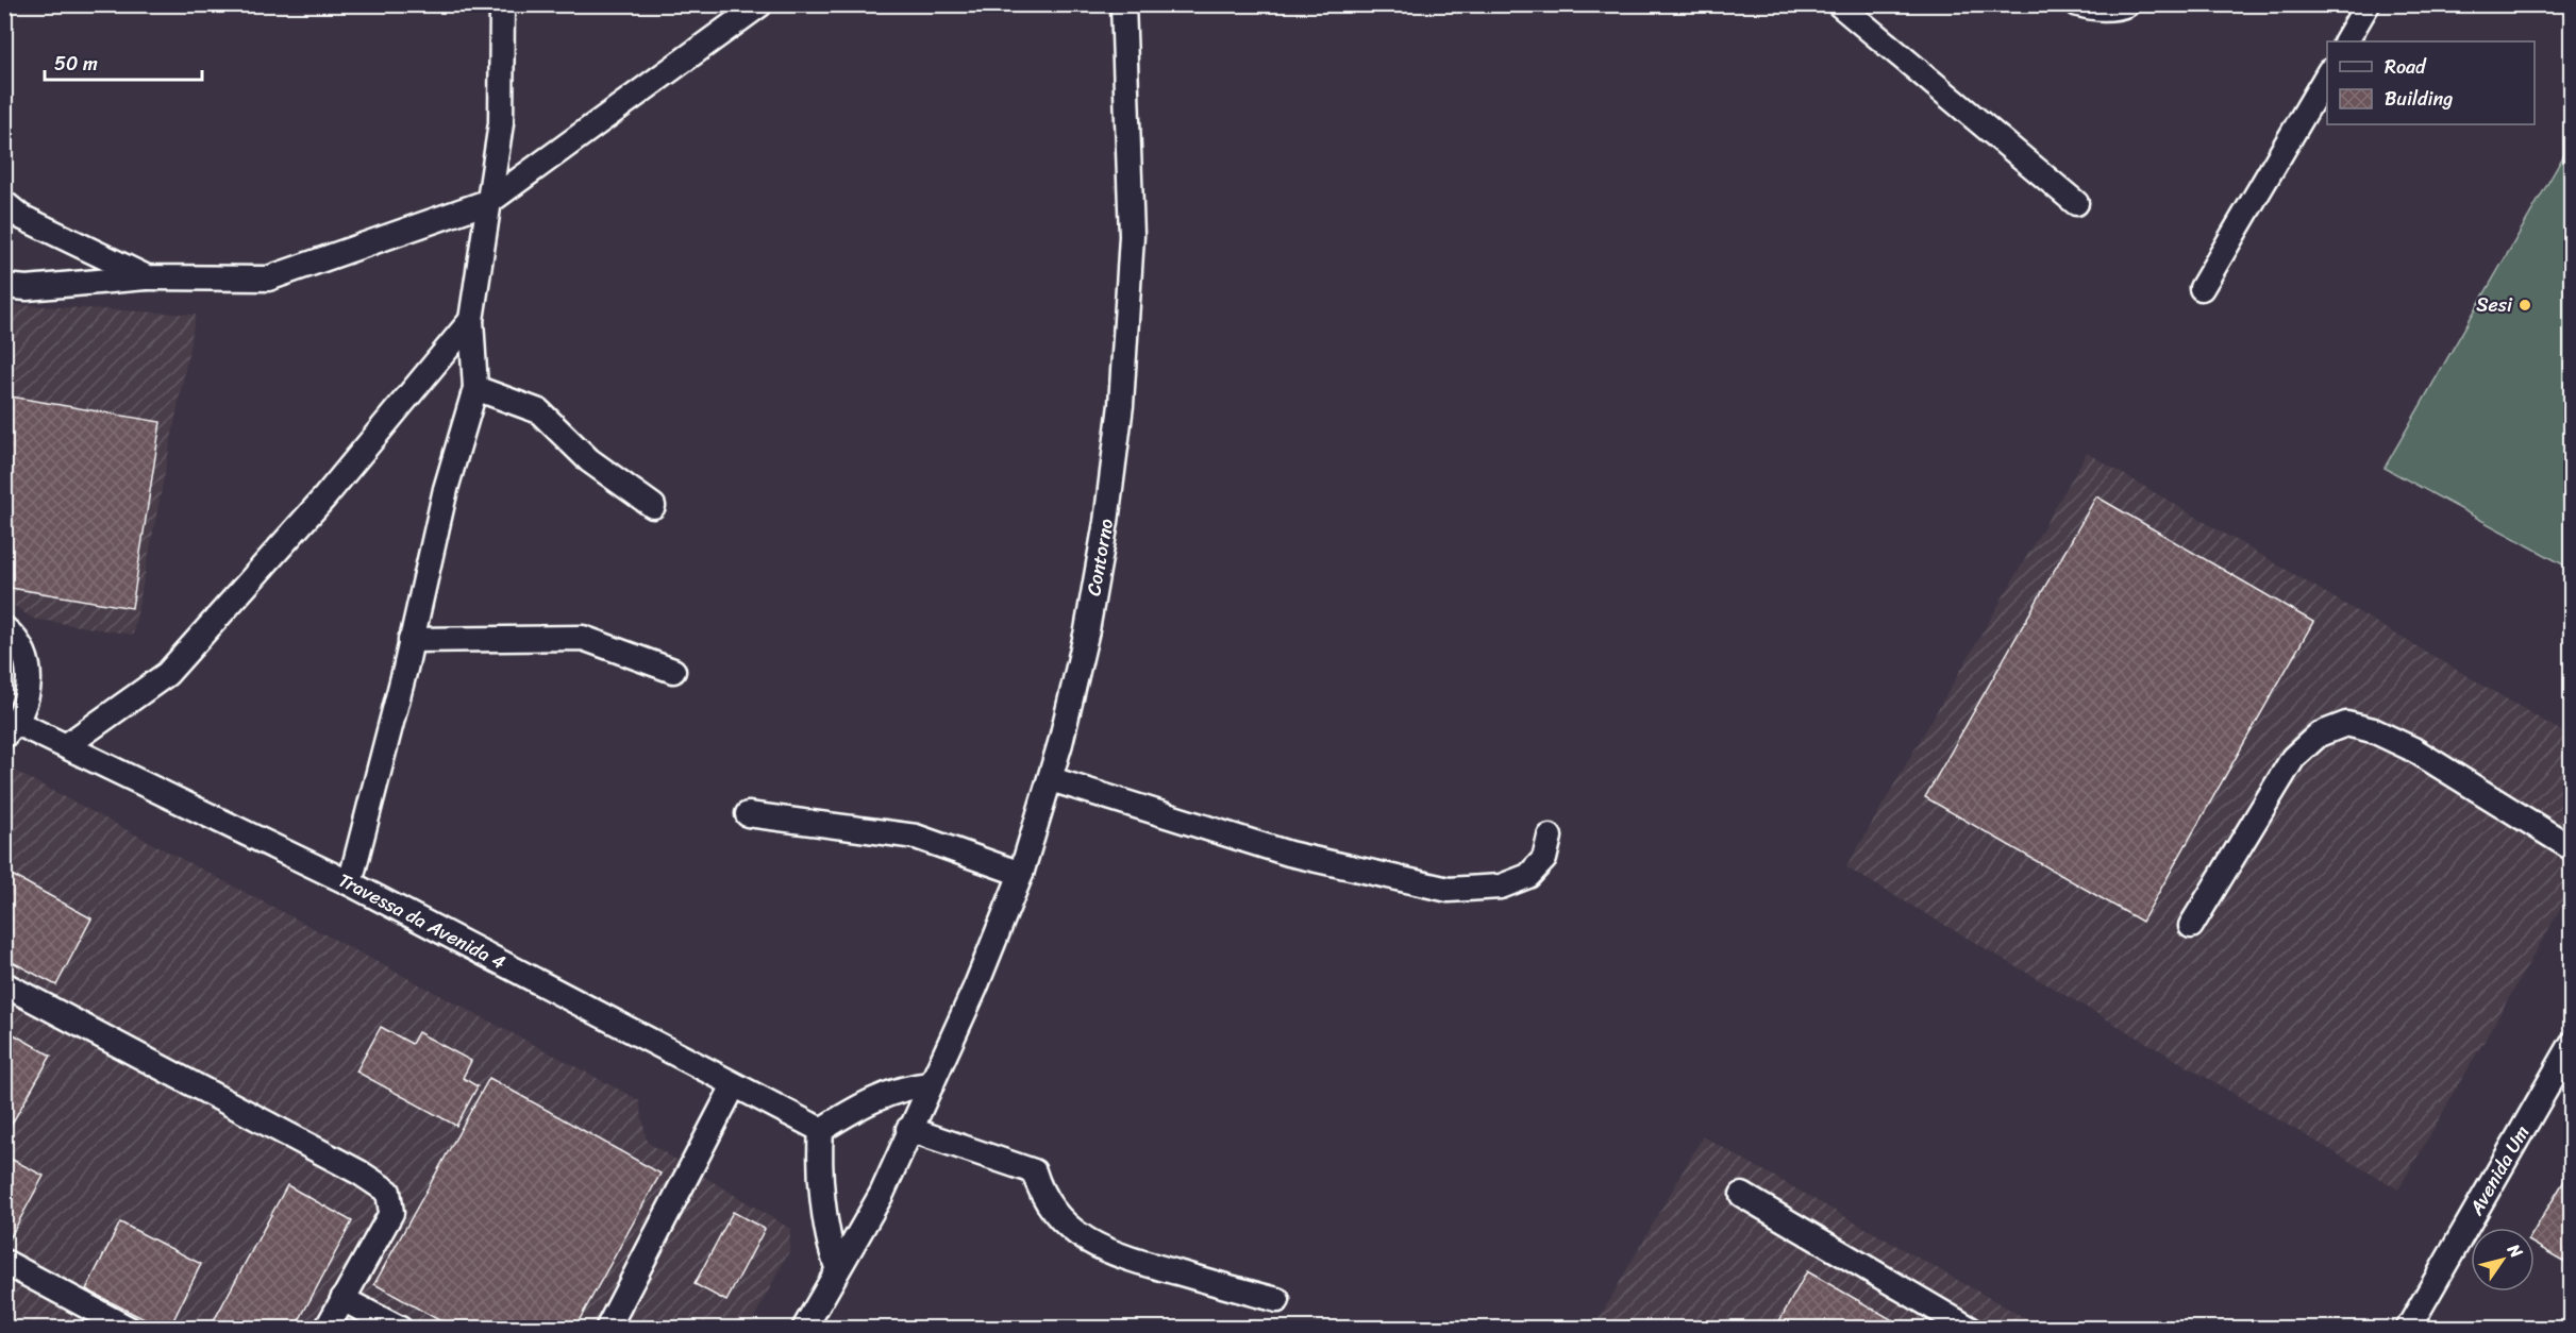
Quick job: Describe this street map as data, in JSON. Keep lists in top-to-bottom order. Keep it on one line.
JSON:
{"streets":{"street":["Contorno","Travessa da Avenida 4","Avenida Um"]},"places":["Sesi"],"legend":["Road","Building"],"scale_bar":"50 m","north":"top right"}
